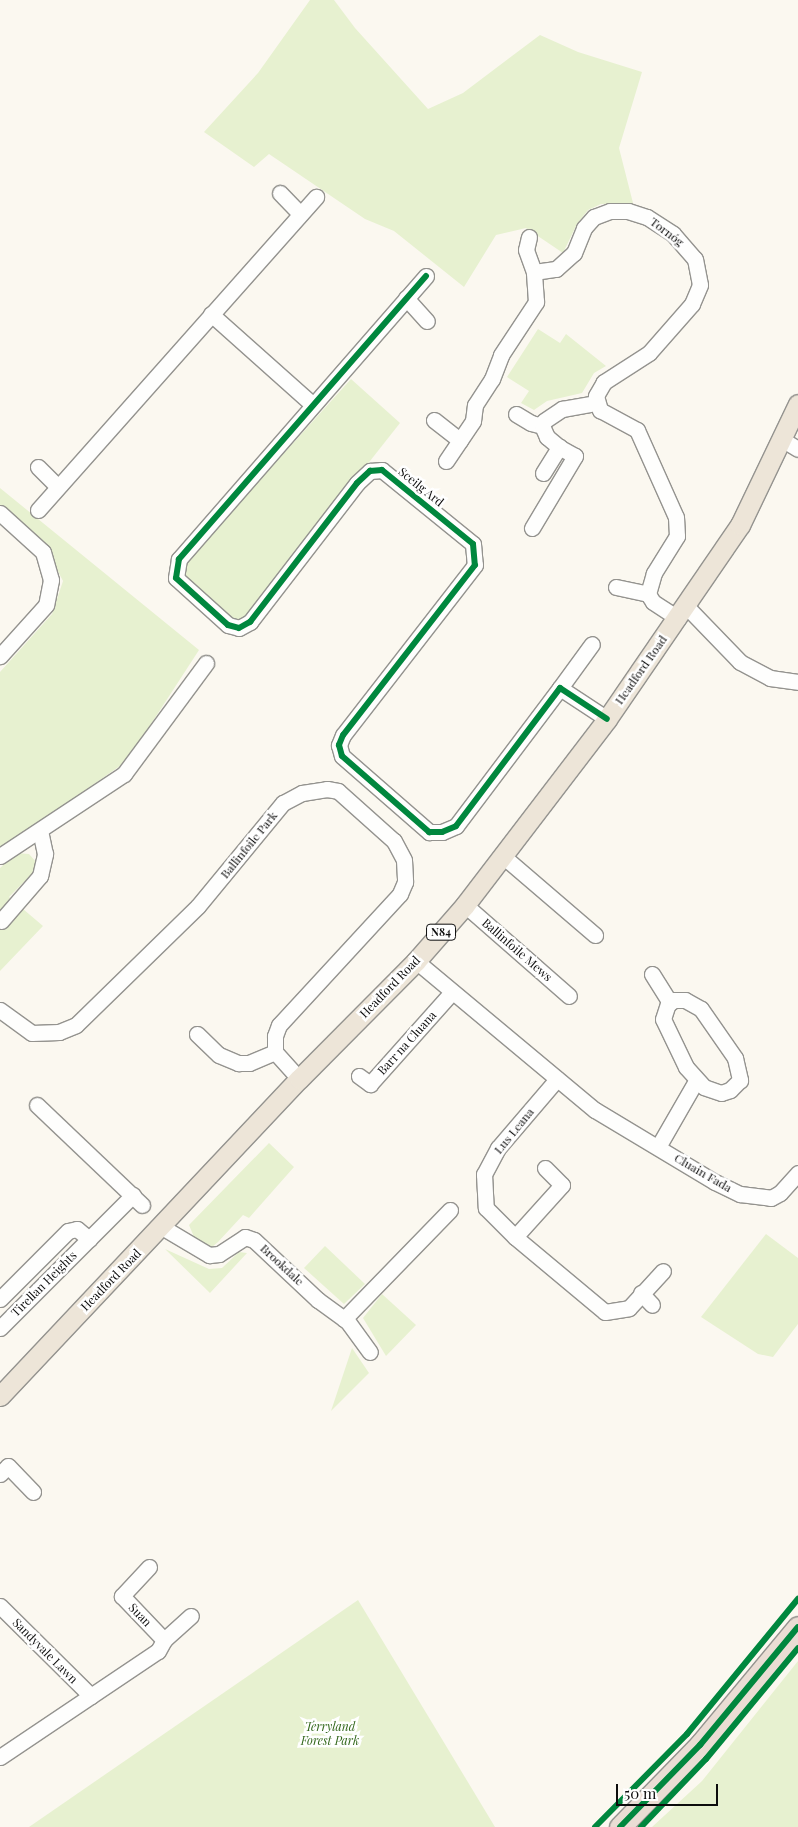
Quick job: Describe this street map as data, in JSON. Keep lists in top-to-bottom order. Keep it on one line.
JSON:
{"streets":{"main road":["Headford Road","N84"],"street":["Tornóg","Sceilg Ard","Ballinfoile Park","Ballinfoile Mews","Barr na Cluana","Lus Leana","Cluain Fada","Brookdale","Tirellan Heights","Suan","Sandyvale Lawn"]},"crossings":[["Headford Road","Ballinfoile Mews"],["Headford Road","Brookdale"],["Lus Leana","Cluain Fada"]],"parks":["Terryland Forest Park"],"scale_bar":"50 m"}
